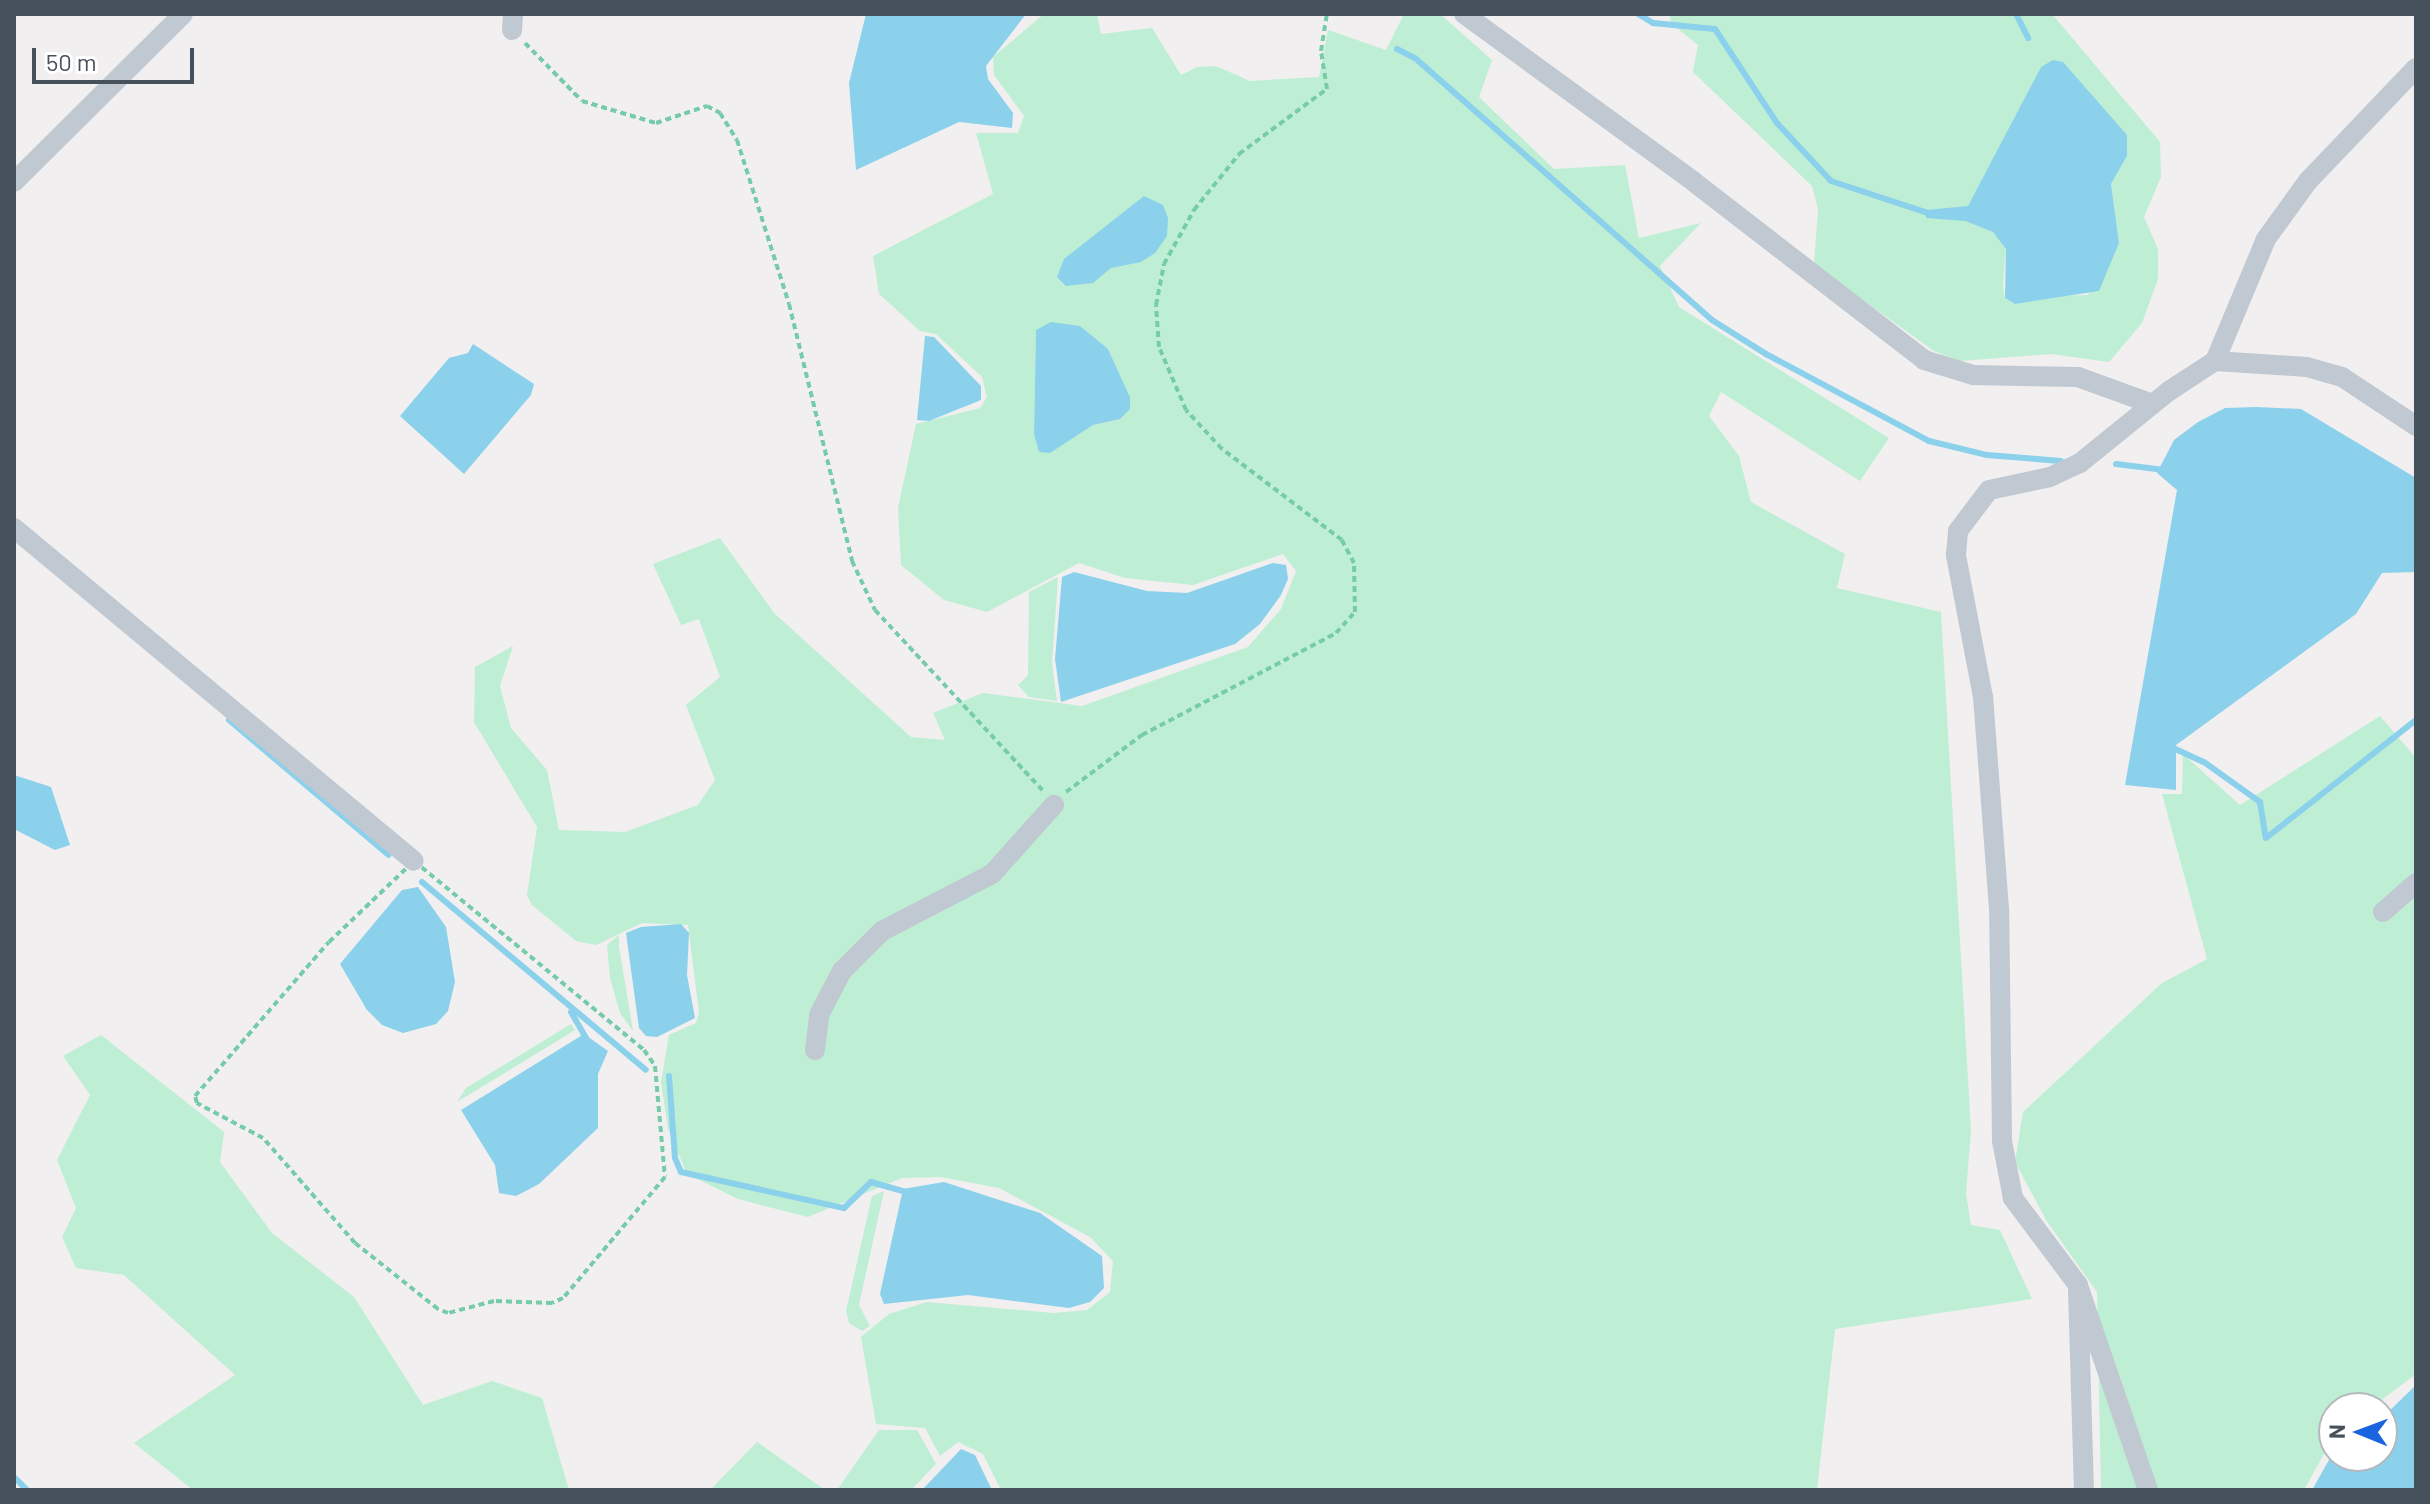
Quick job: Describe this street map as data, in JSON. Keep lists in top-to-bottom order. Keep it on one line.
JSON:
{"scale_bar":"50 m","north":"left"}
